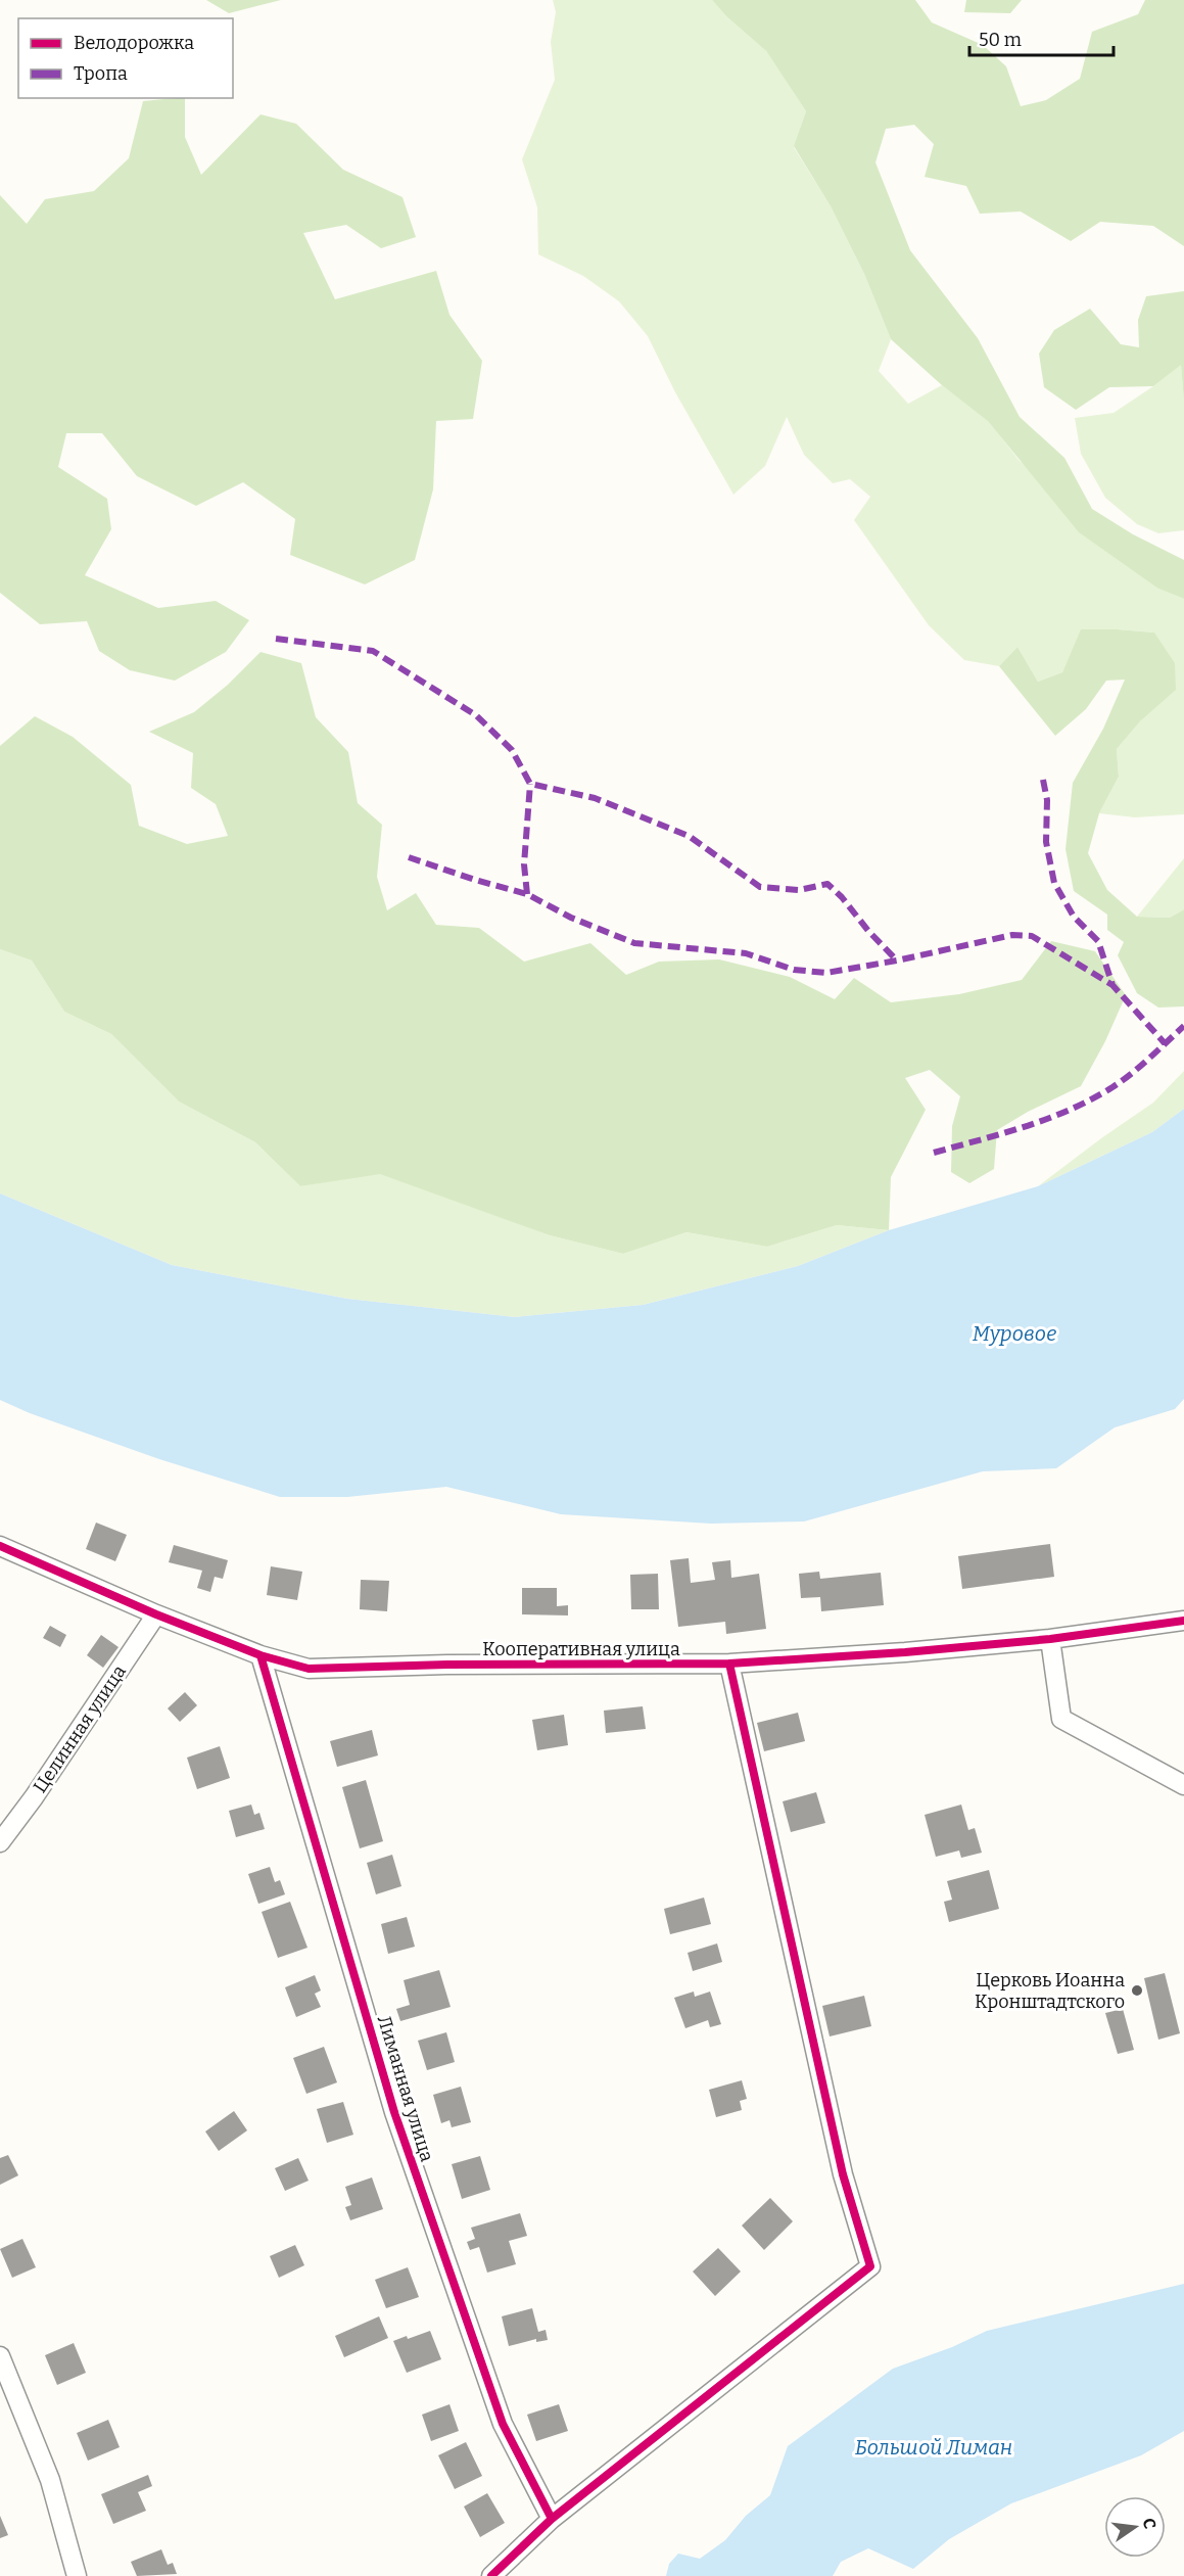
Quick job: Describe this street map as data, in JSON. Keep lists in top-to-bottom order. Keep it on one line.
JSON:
{"streets":{"street":["Кооперативная улица","Целинная улица","Лиманная улица"]},"crossings":[["Кооперативная улица","Целинная улица"],["Кооперативная улица","Лиманная улица"]],"water":["Муровое","Большой Лиман"],"places":["Церковь Иоанна Кронштадтского"],"legend":["Велодорожка","Тропа"],"scale_bar":"50 m","north":"right"}
